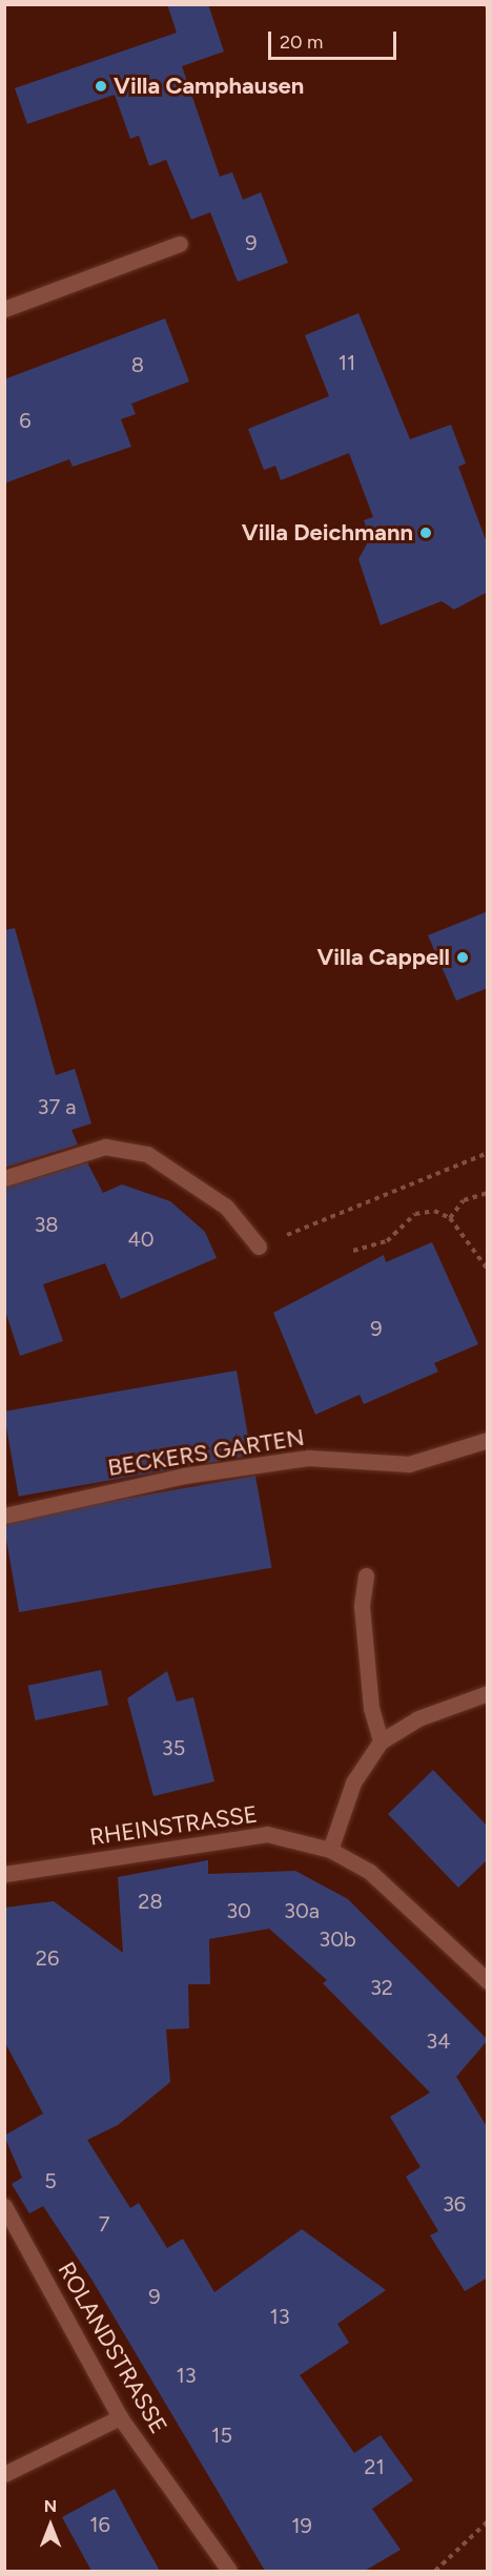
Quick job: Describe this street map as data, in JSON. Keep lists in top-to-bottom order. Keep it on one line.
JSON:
{"streets":{"street":["BECKERS GARTEN","RHEINSTRASSE","ROLANDSTRASSE"]},"places":["Villa Camphausen","Villa Deichmann","Villa Cappell"],"house_numbers":["9","11","8","6","37 a","38","40","9","35","28","30","30a","30b","26","32","34","5","36","7","9","13","13","15","21","16","19"],"scale_bar":"20 m","north":"top"}
